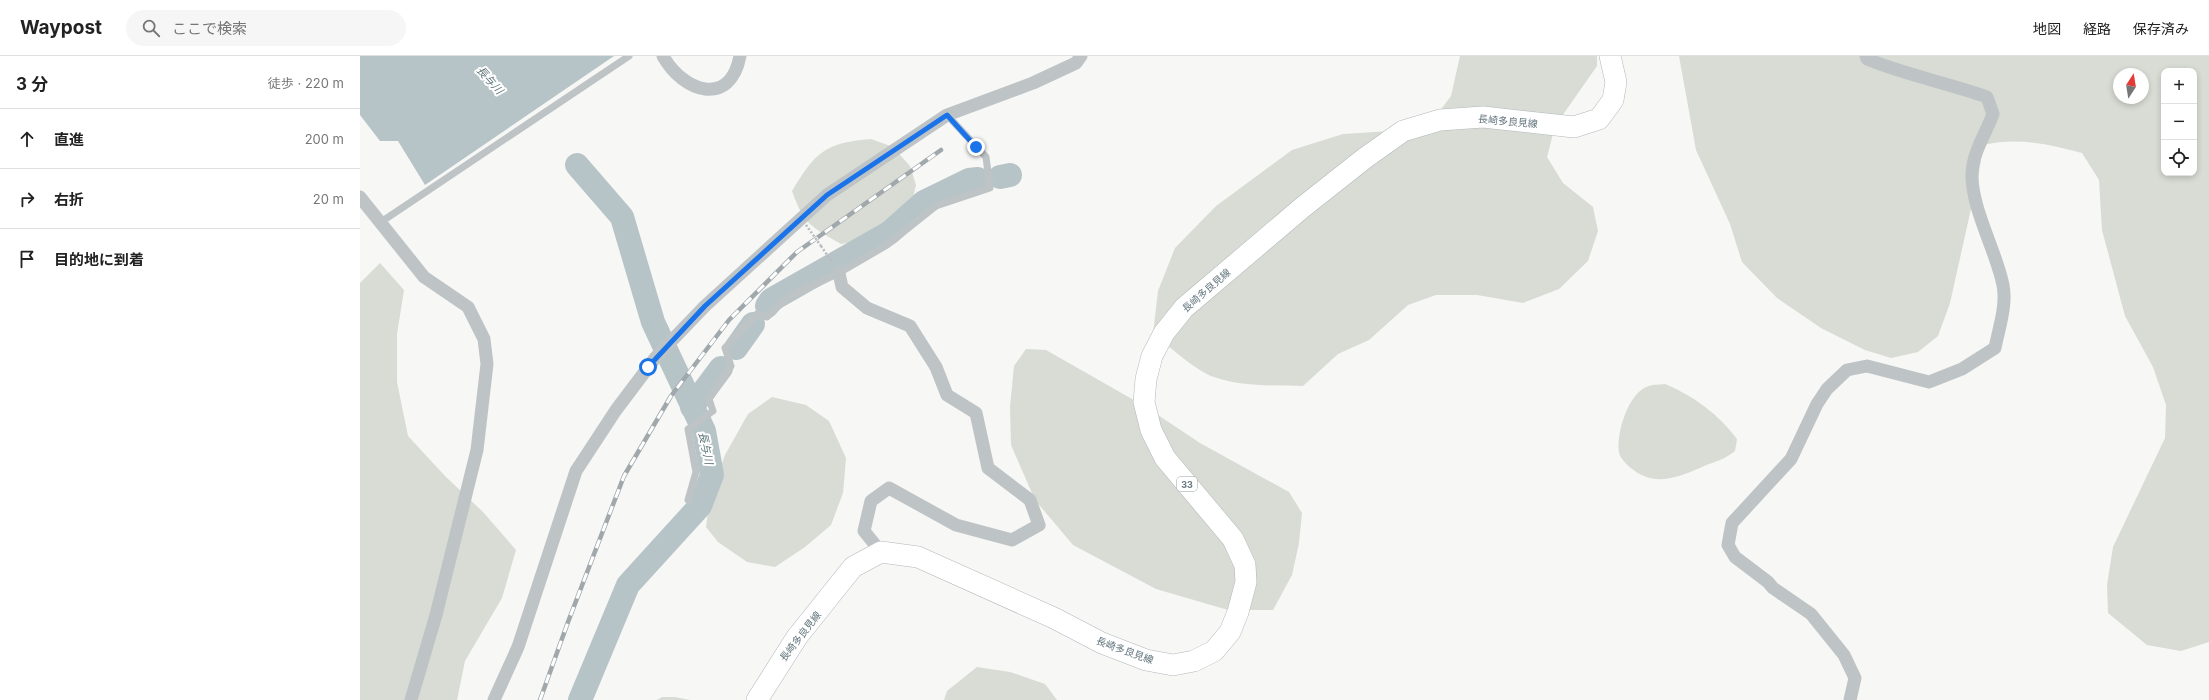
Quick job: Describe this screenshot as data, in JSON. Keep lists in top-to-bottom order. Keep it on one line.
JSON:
{"streets":{"main road":["長崎多良見線","33"]},"water":["長与川"],"north":"top","page":{"header":"Waypost","search":"ここで検索","nav":["地図","経路","保存済み"],"heading":["3 分","徒歩 · 220 m"],"map_buttons":["+","−"],"list":[["直進","200 m"],["右折","20 m"],"目的地に到着"]}}
